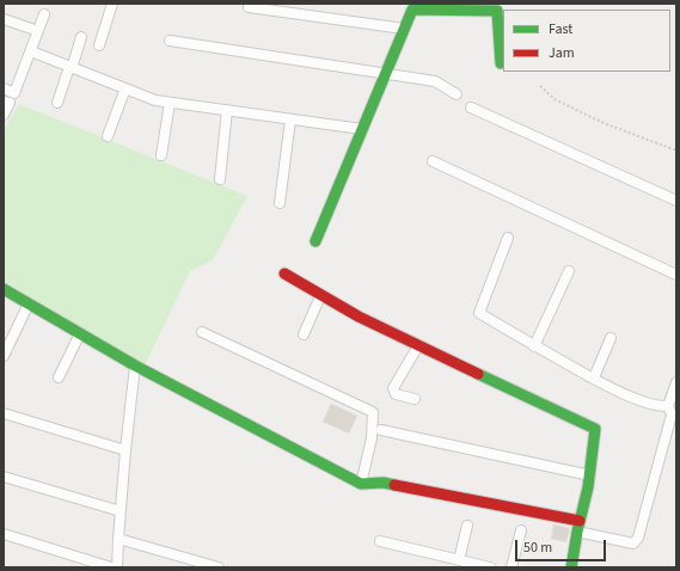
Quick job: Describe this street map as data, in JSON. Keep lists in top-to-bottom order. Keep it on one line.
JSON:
{"legend":["Fast","Jam"],"scale_bar":"50 m"}
